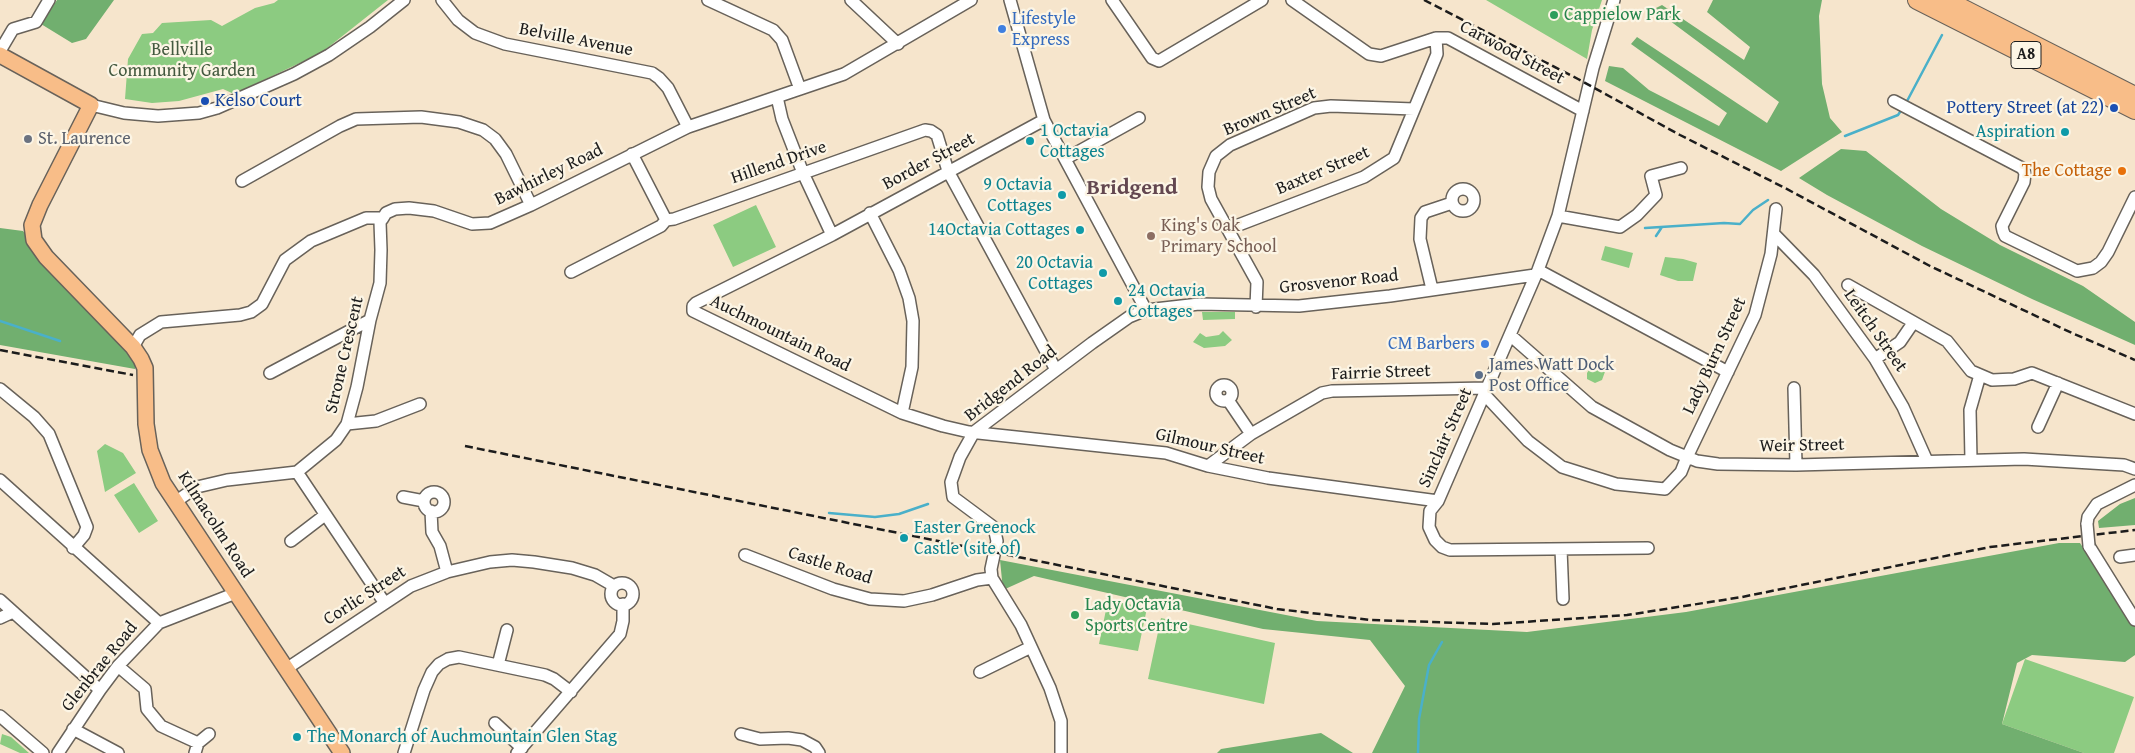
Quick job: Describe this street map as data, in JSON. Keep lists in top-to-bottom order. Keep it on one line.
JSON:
{"streets":{"highway":["A8"],"main road":["Kilmacolm Road"],"street":["Belville Avenue","Carwood Street","Brown Street","Border Street","Hillend Drive","Baxter Street","Bawhirley Road","Grosvenor Road","Leitch Street","Auchmountain Road","Strone Crescent","Lady Burn Street","Fairrie Street","Bridgend Road","Sinclair Street","Weir Street","Gilmour Street","Castle Road","Corlic Street","Glenbrae Road"]},"crossings":[["Belville Avenue","Bawhirley Road"],["Carwood Street","Baxter Street"],["Carwood Street","Sinclair Street"],["Brown Street","Baxter Street"],["Brown Street","Grosvenor Road"],["Border Street","Hillend Drive"],["Border Street","Auchmountain Road"],["Bawhirley Road","Strone Crescent"],["Bawhirley Road","Kilmacolm Road"],["Grosvenor Road","Bridgend Road"],["Grosvenor Road","Sinclair Street"],["Leitch Street","Lady Burn Street"],["Leitch Street","Weir Street"],["Auchmountain Road","Bridgend Road"],["Auchmountain Road","Gilmour Street"],["Lady Burn Street","Fairrie Street"],["Lady Burn Street","Sinclair Street"],["Lady Burn Street","Weir Street"],["Fairrie Street","Sinclair Street"],["Fairrie Street","Gilmour Street"],["Bridgend Road","Gilmour Street"],["Bridgend Road","Castle Road"],["Sinclair Street","Weir Street"],["Sinclair Street","Gilmour Street"],["Kilmacolm Road","Corlic Street"],["Kilmacolm Road","Glenbrae Road"]],"districts":["Bridgend"],"parks":["Bellville Community Garden"],"places":["Cappielow Park","Lifestyle Express","Kelso Court","Pottery Street (at 22)","Aspiration","St. Laurence","1 Octavia Cottages","The Cottage","9 Octavia Cottages","14Octavia Cottages","King's Oak Primary School","20 Octavia Cottages","24 Octavia Cottages","CM Barbers","James Watt Dock Post Office","Easter Greenock Castle (site of)","Lady Octavia Sports Centre","The Monarch of Auchmountain Glen Stag"]}
